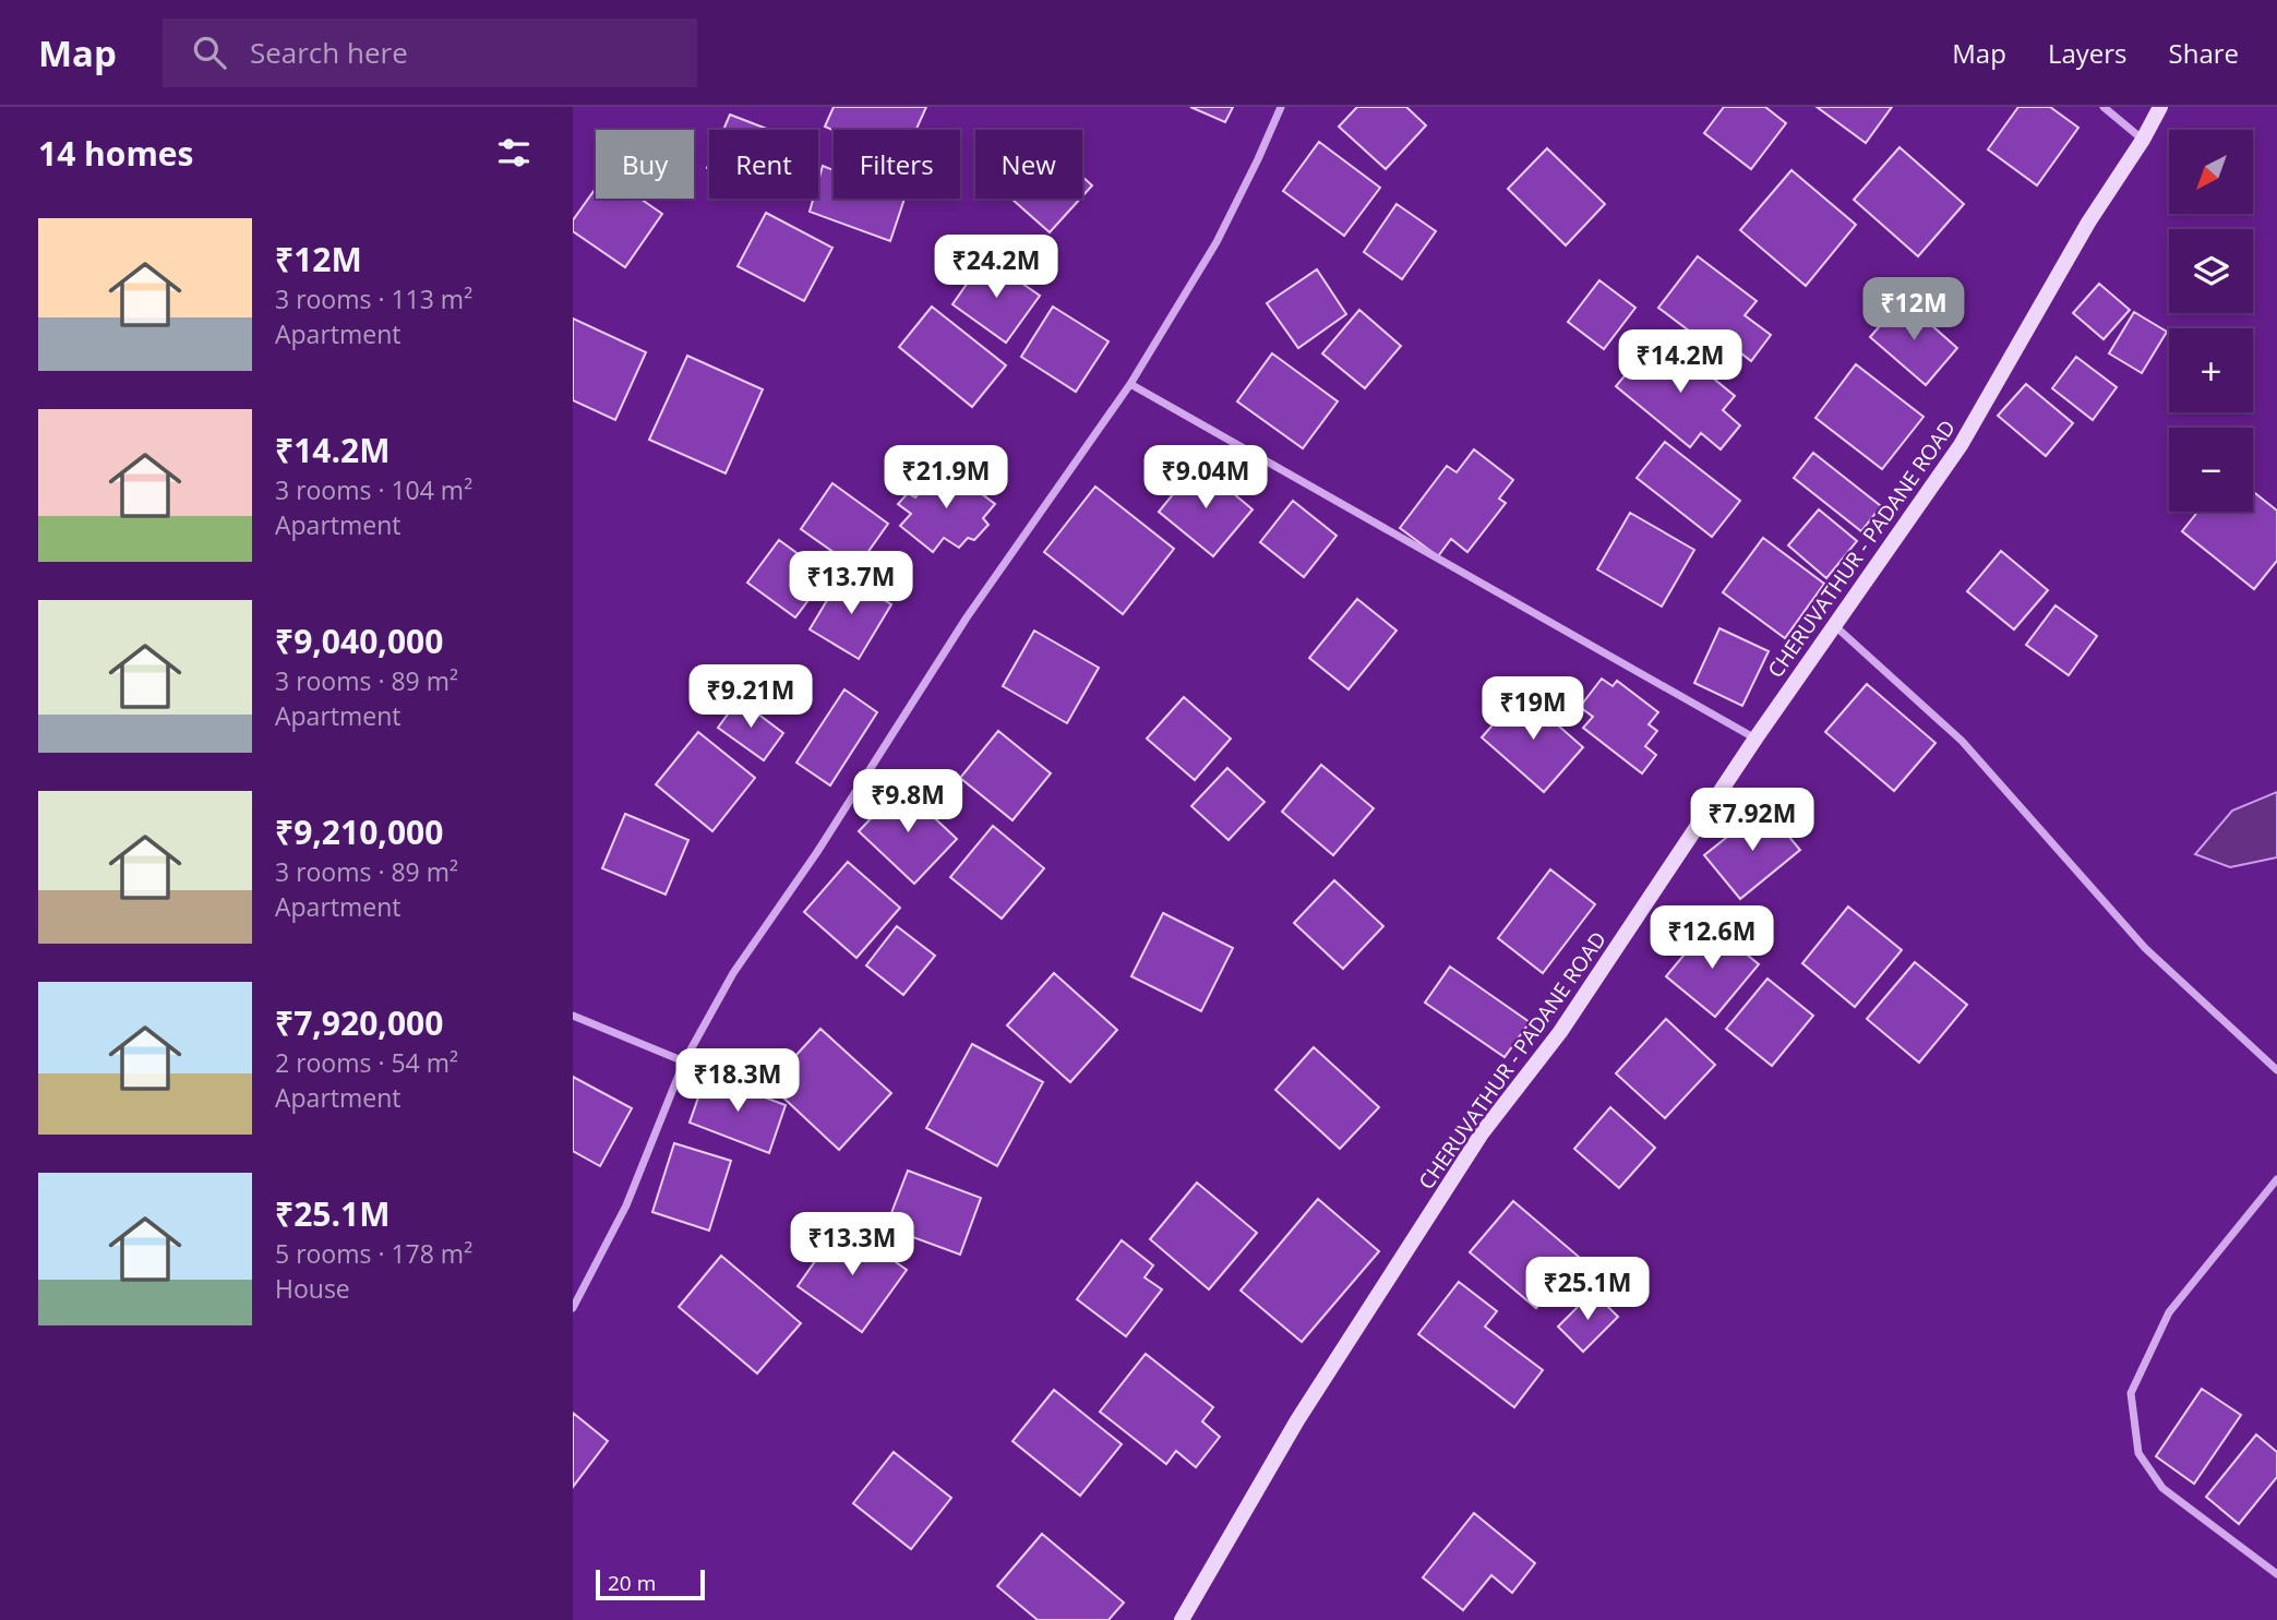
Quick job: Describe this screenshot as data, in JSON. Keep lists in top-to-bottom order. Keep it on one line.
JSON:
{"streets":{"main road":["CHERUVATHUR - PADANE ROAD"]},"scale_bar":"20 m","north":"bottom left","page":{"header":"Map","search":"Search here","nav":["Map","Layers","Share"],"heading":"14 homes","map_buttons":["+","−"],"chip":["Buy","Rent","Filters","New"],"list":[{"name":"₹12M","note":"3 rooms · 113 m² · Apartment"},{"name":"₹14.2M","note":"3 rooms · 104 m² · Apartment"},{"name":"₹9,040,000","note":"3 rooms · 89 m² · Apartment"},{"name":"₹9,210,000","note":"3 rooms · 89 m² · Apartment"},{"name":"₹7,920,000","note":"2 rooms · 54 m² · Apartment"},{"name":"₹25.1M","note":"5 rooms · 178 m² · House"}],"price":["₹24.2M","₹12M","₹14.2M","₹21.9M","₹9.04M","₹13.7M","₹9.21M","₹19M","₹9.8M","₹7.92M","₹12.6M","₹18.3M","₹13.3M","₹25.1M"],"scale":"20 m"}}
